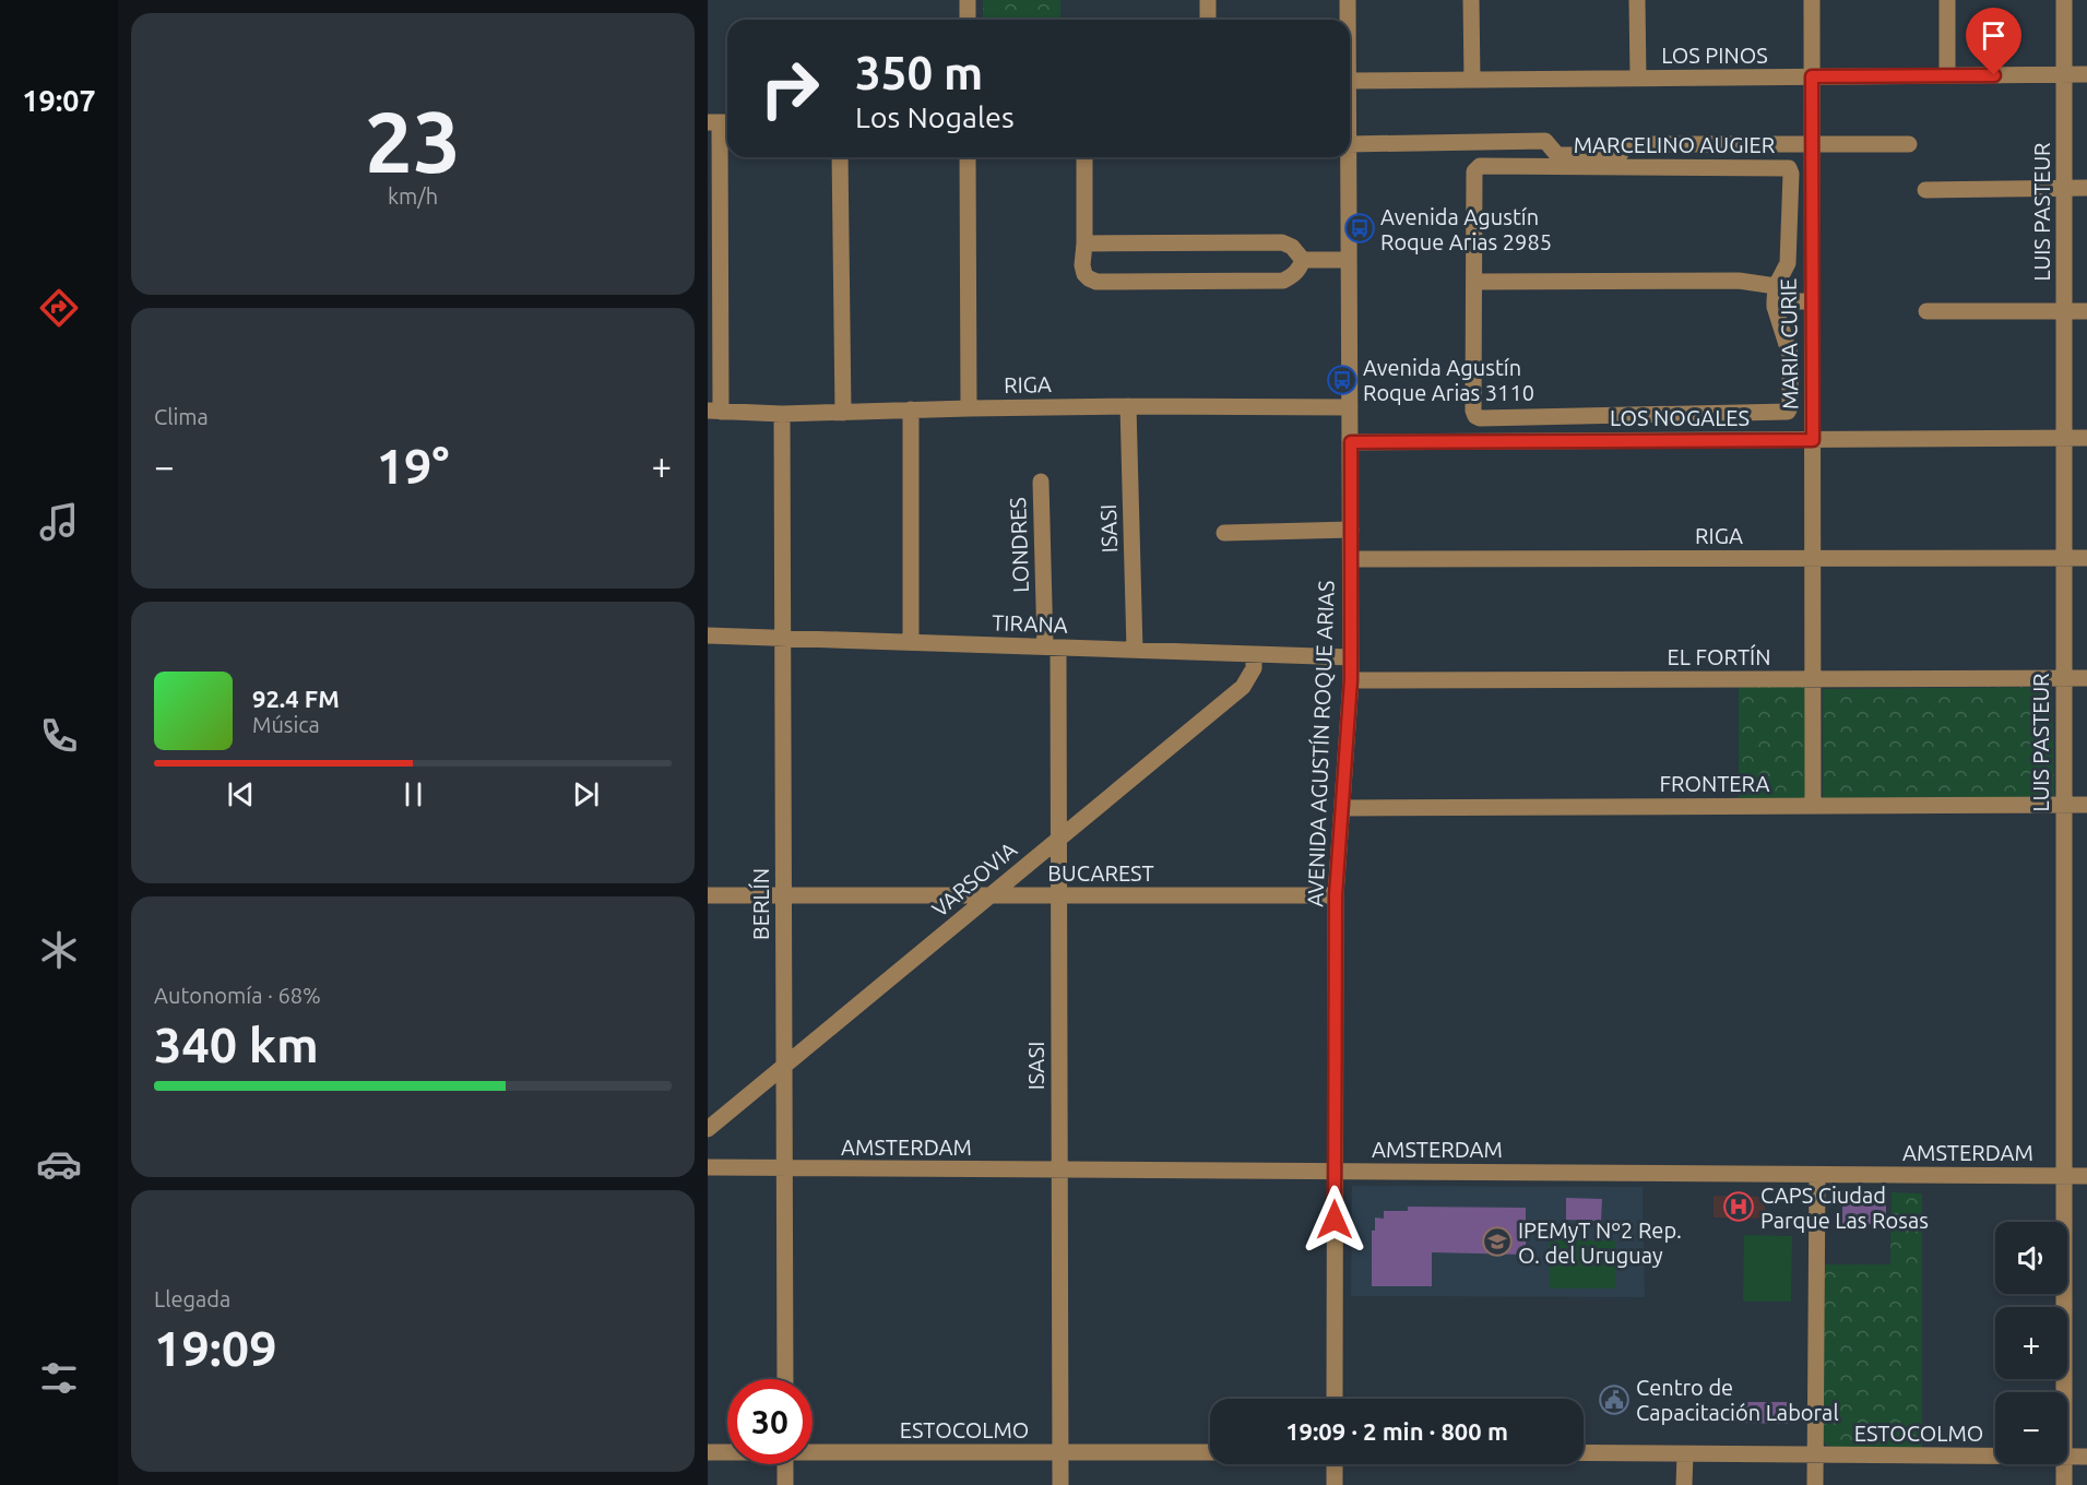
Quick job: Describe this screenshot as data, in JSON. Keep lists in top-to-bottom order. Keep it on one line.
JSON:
{"streets":{"street":["LOS PINOS","MARCELINO AUGIER","LUIS PASTEUR","MARIA CURIE","RIGA","LOS NOGALES","ISASI","LONDRES","TIRANA","EL FORTÍN","AVENIDA AGUSTÍN ROQUE ARIAS","FRONTERA","BUCAREST","VARSOVIA","BERLÍN","AMSTERDAM","ESTOCOLMO"]},"crossings":[["LOS PINOS","LUIS PASTEUR"],["LOS PINOS","MARIA CURIE"],["LUIS PASTEUR","RIGA"],["LUIS PASTEUR","LOS NOGALES"],["LUIS PASTEUR","EL FORTÍN"],["LUIS PASTEUR","FRONTERA"],["LUIS PASTEUR","AMSTERDAM"],["MARIA CURIE","RIGA"],["MARIA CURIE","LOS NOGALES"],["MARIA CURIE","EL FORTÍN"],["MARIA CURIE","FRONTERA"],["RIGA","ISASI"],["RIGA","AVENIDA AGUSTÍN ROQUE ARIAS"],["RIGA","BERLÍN"],["LOS NOGALES","AVENIDA AGUSTÍN ROQUE ARIAS"],["ISASI","LONDRES"],["ISASI","TIRANA"],["ISASI","BUCAREST"],["ISASI","VARSOVIA"],["ISASI","AMSTERDAM"],["ISASI","ESTOCOLMO"],["LONDRES","TIRANA"],["TIRANA","AVENIDA AGUSTÍN ROQUE ARIAS"],["TIRANA","VARSOVIA"],["TIRANA","BERLÍN"],["EL FORTÍN","AVENIDA AGUSTÍN ROQUE ARIAS"],["AVENIDA AGUSTÍN ROQUE ARIAS","FRONTERA"],["AVENIDA AGUSTÍN ROQUE ARIAS","BUCAREST"],["AVENIDA AGUSTÍN ROQUE ARIAS","AMSTERDAM"],["BUCAREST","VARSOVIA"],["BUCAREST","BERLÍN"],["VARSOVIA","BERLÍN"],["BERLÍN","AMSTERDAM"]],"places":{"bus stop":["Avenida Agustín Roque Arias 2985","Avenida Agustín Roque Arias 3110"],"hospital":["CAPS Ciudad Parque Las Rosas"],"school or university":["IPEMyT Nº2 Rep. O. del Uruguay"],"public building":["Centro de Capacitación Laboral"]},"page":{"tabs":"19:07","tile":[["23","km/h"],"Clima",["Autonomía · 68%","340 km"],["Llegada","19:09"]],"turn":["350 m","Los Nogales"],"heat":["−","19°","+"],"song":["92.4 FM","Música"],"map_buttons":["+","−"],"limit":"30","trip":"19:09 · 2 min · 800 m"}}
